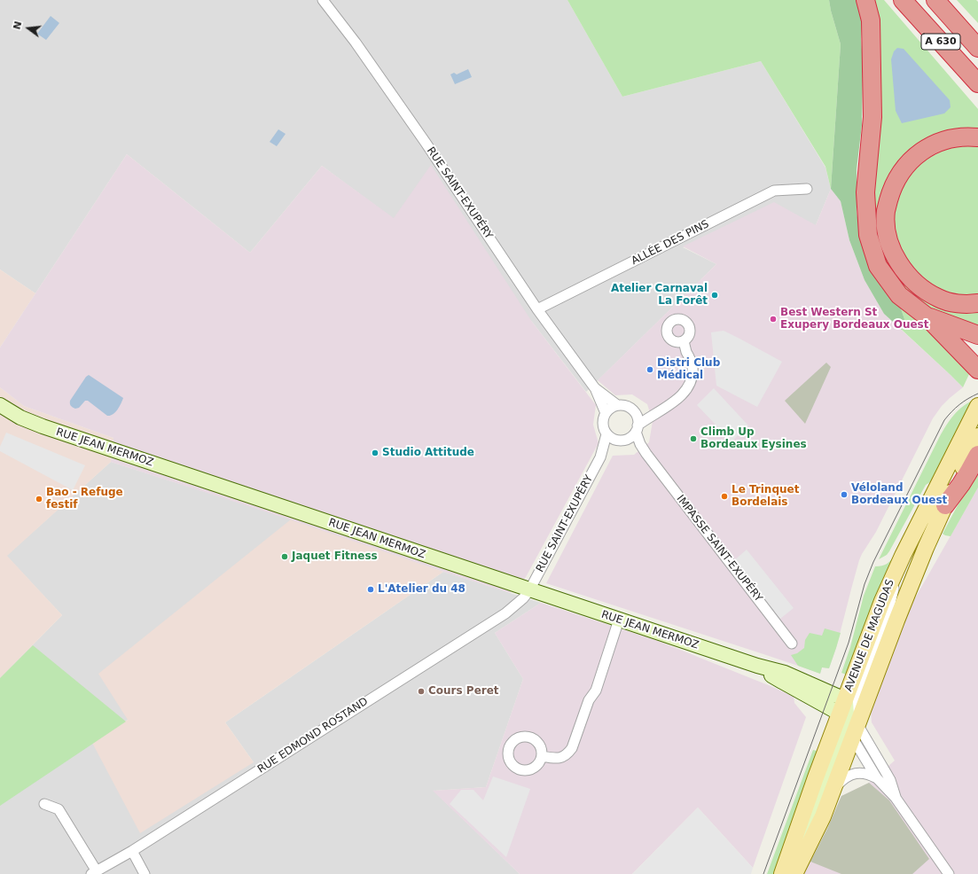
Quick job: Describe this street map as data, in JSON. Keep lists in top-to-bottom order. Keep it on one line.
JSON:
{"streets":{"highway":["A 630"],"main road":["RUE JEAN MERMOZ","AVENUE DE MAGUDAS"],"street":["RUE SAINT-EXUPÉRY","ALLÉE DES PINS","IMPASSE SAINT-EXUPÉRY","RUE EDMOND ROSTAND"]},"crossings":[["RUE SAINT-EXUPÉRY","ALLÉE DES PINS"],["RUE SAINT-EXUPÉRY","RUE JEAN MERMOZ"],["RUE SAINT-EXUPÉRY","IMPASSE SAINT-EXUPÉRY"],["RUE SAINT-EXUPÉRY","RUE EDMOND ROSTAND"],["RUE JEAN MERMOZ","AVENUE DE MAGUDAS"],["RUE JEAN MERMOZ","RUE EDMOND ROSTAND"]],"places":["Atelier Carnaval La Forêt","Best Western St Exupery Bordeaux Ouest","Distri Club Médical","Climb Up Bordeaux Eysines","Studio Attitude","Véloland Bordeaux Ouest","Le Trinquet Bordelais","Bao - Refuge festif","Jaquet Fitness","L'Atelier du 48","Cours Peret"],"north":"left"}
